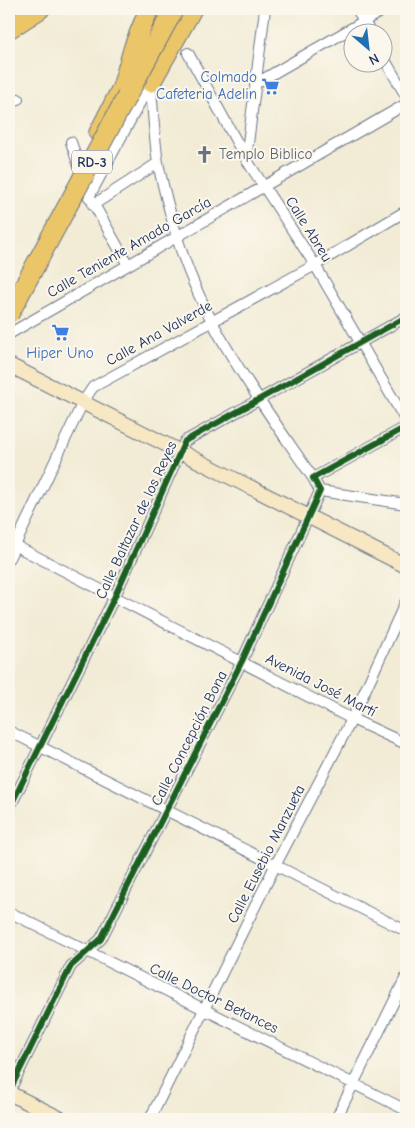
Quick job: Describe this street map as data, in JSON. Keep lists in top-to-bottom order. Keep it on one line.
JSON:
{"streets":{"highway":["RD-3"],"street":["Calle Abreu","Calle Teniente Amado García","Calle Ana Valverde","Calle Baltazar de los Reyes","Avenida José Martí","Calle Concepción Bona","Calle Eusebio Manzueta","Calle Doctor Betances"]},"crossings":[["Calle Abreu","Calle Teniente Amado García"],["Calle Abreu","Calle Ana Valverde"],["Calle Abreu","Calle Baltazar de los Reyes"],["Calle Ana Valverde","Avenida José Martí"],["Calle Baltazar de los Reyes","Avenida José Martí"],["Avenida José Martí","Calle Concepción Bona"],["Avenida José Martí","Calle Eusebio Manzueta"],["Calle Concepción Bona","Calle Doctor Betances"],["Calle Eusebio Manzueta","Calle Doctor Betances"]],"places":{"supermarket":["Colmado Cafeteria Adelin","Hiper Uno"],"church":["Templo Biblico"]},"north":"bottom right"}
